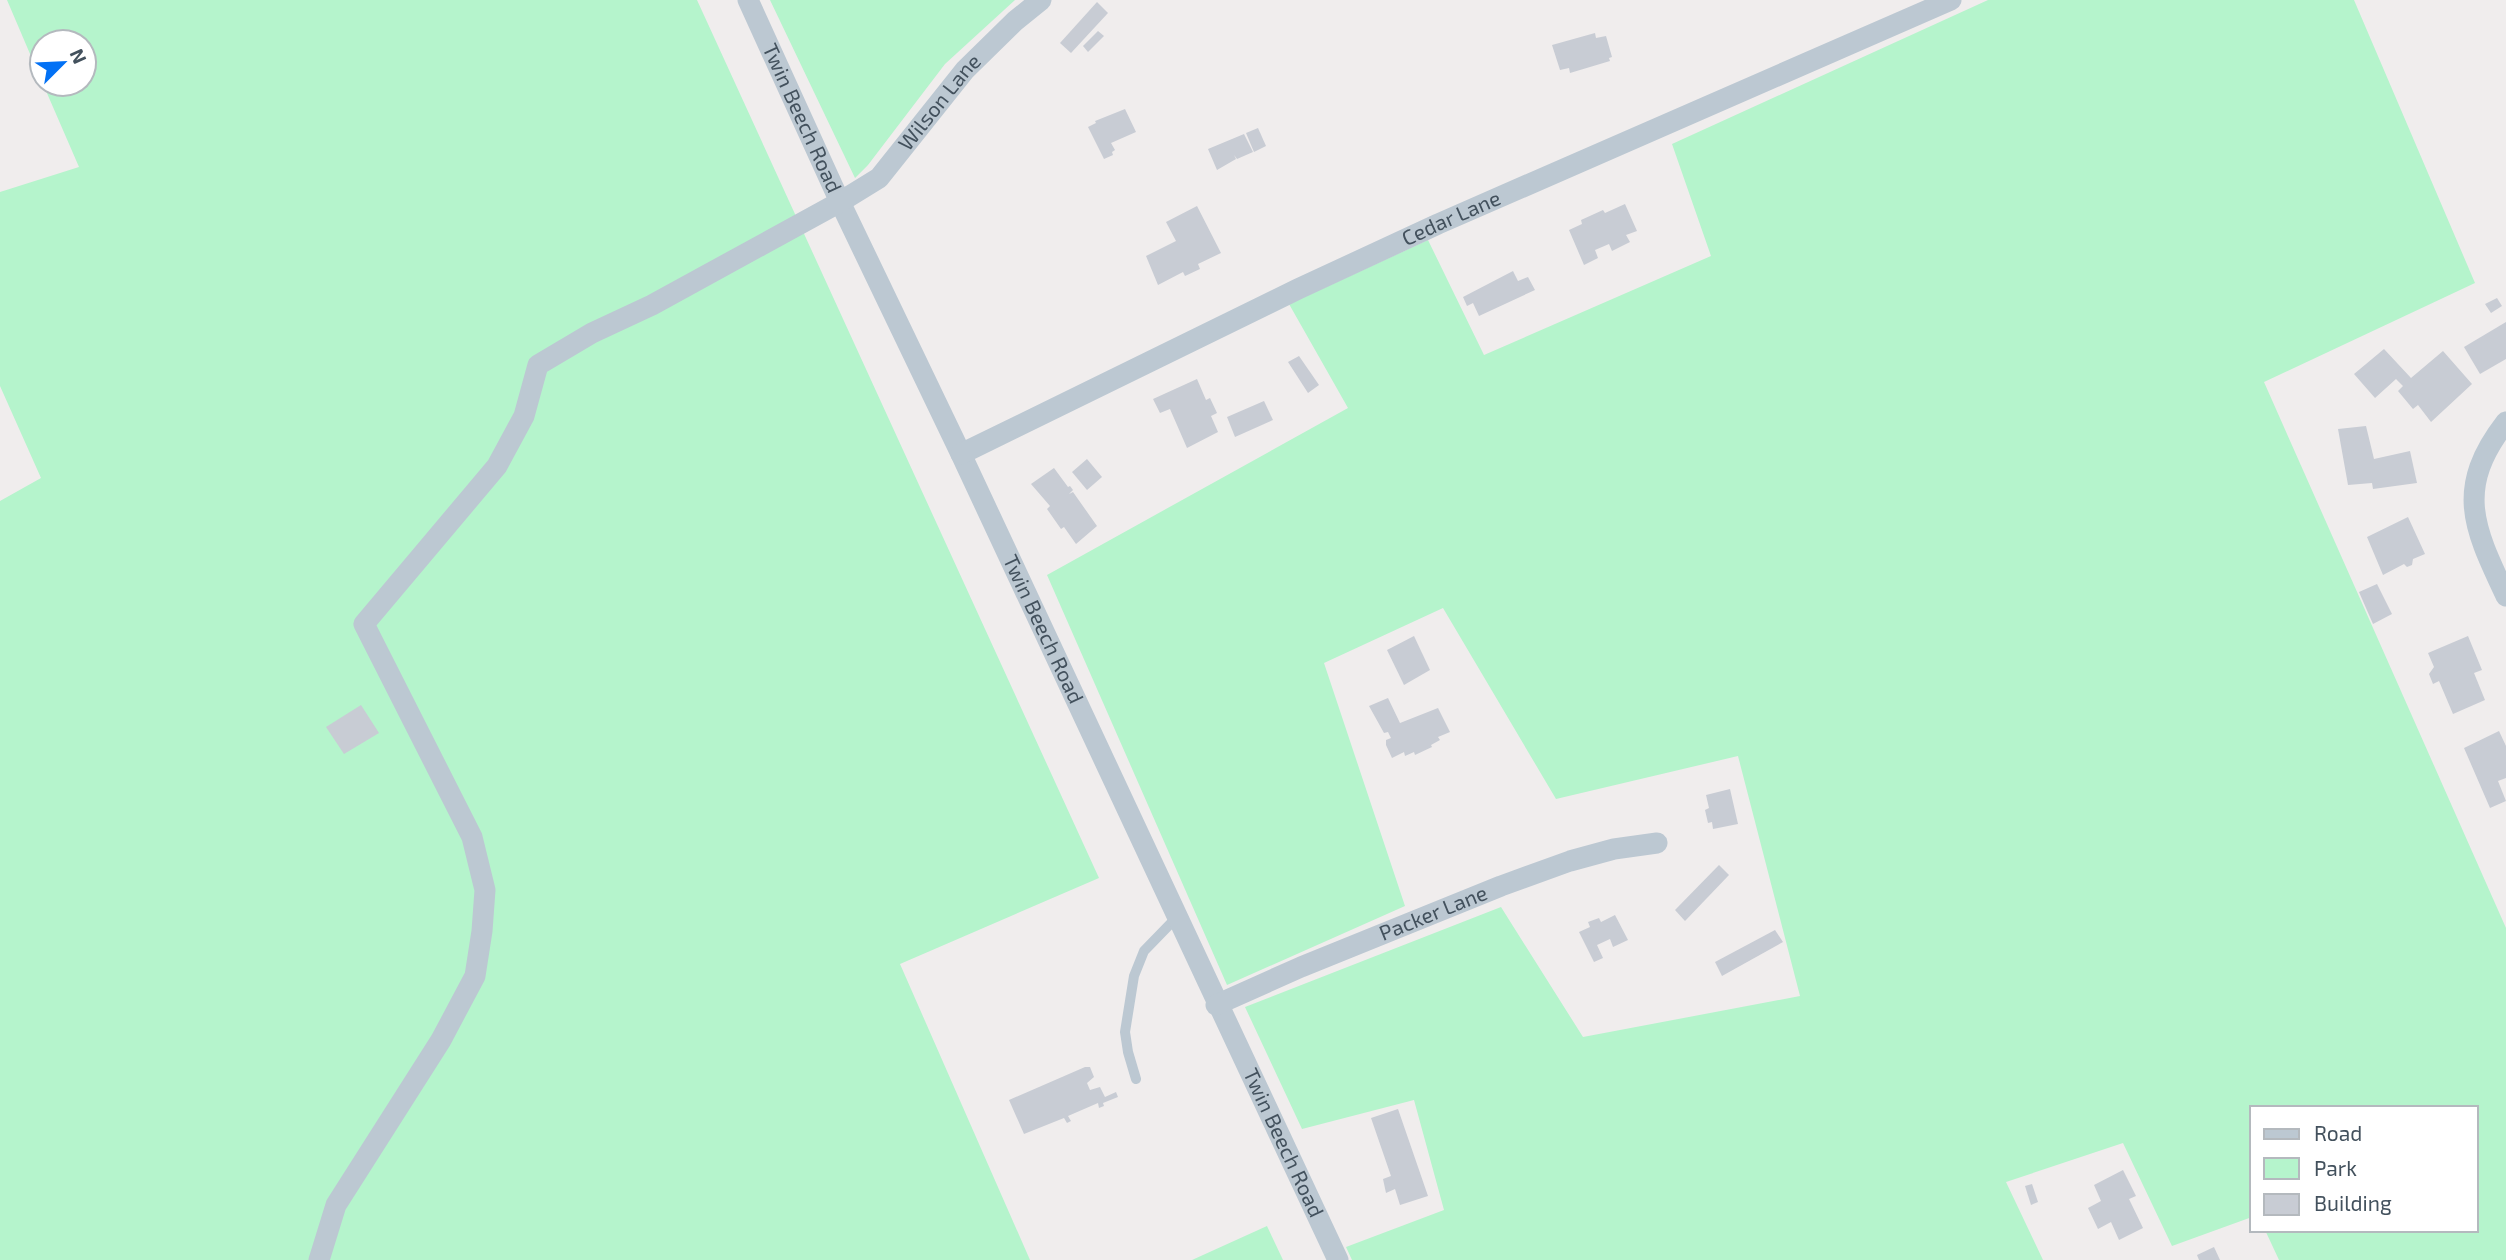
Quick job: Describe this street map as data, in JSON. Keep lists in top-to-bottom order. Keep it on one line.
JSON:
{"streets":{"street":["Wilson Lane","Twin Beech Road","Cedar Lane","Packer Lane"]},"crossings":[["Wilson Lane","Twin Beech Road"],["Twin Beech Road","Cedar Lane"],["Twin Beech Road","Packer Lane"]],"legend":["Road","Park","Building"],"north":"top right"}
